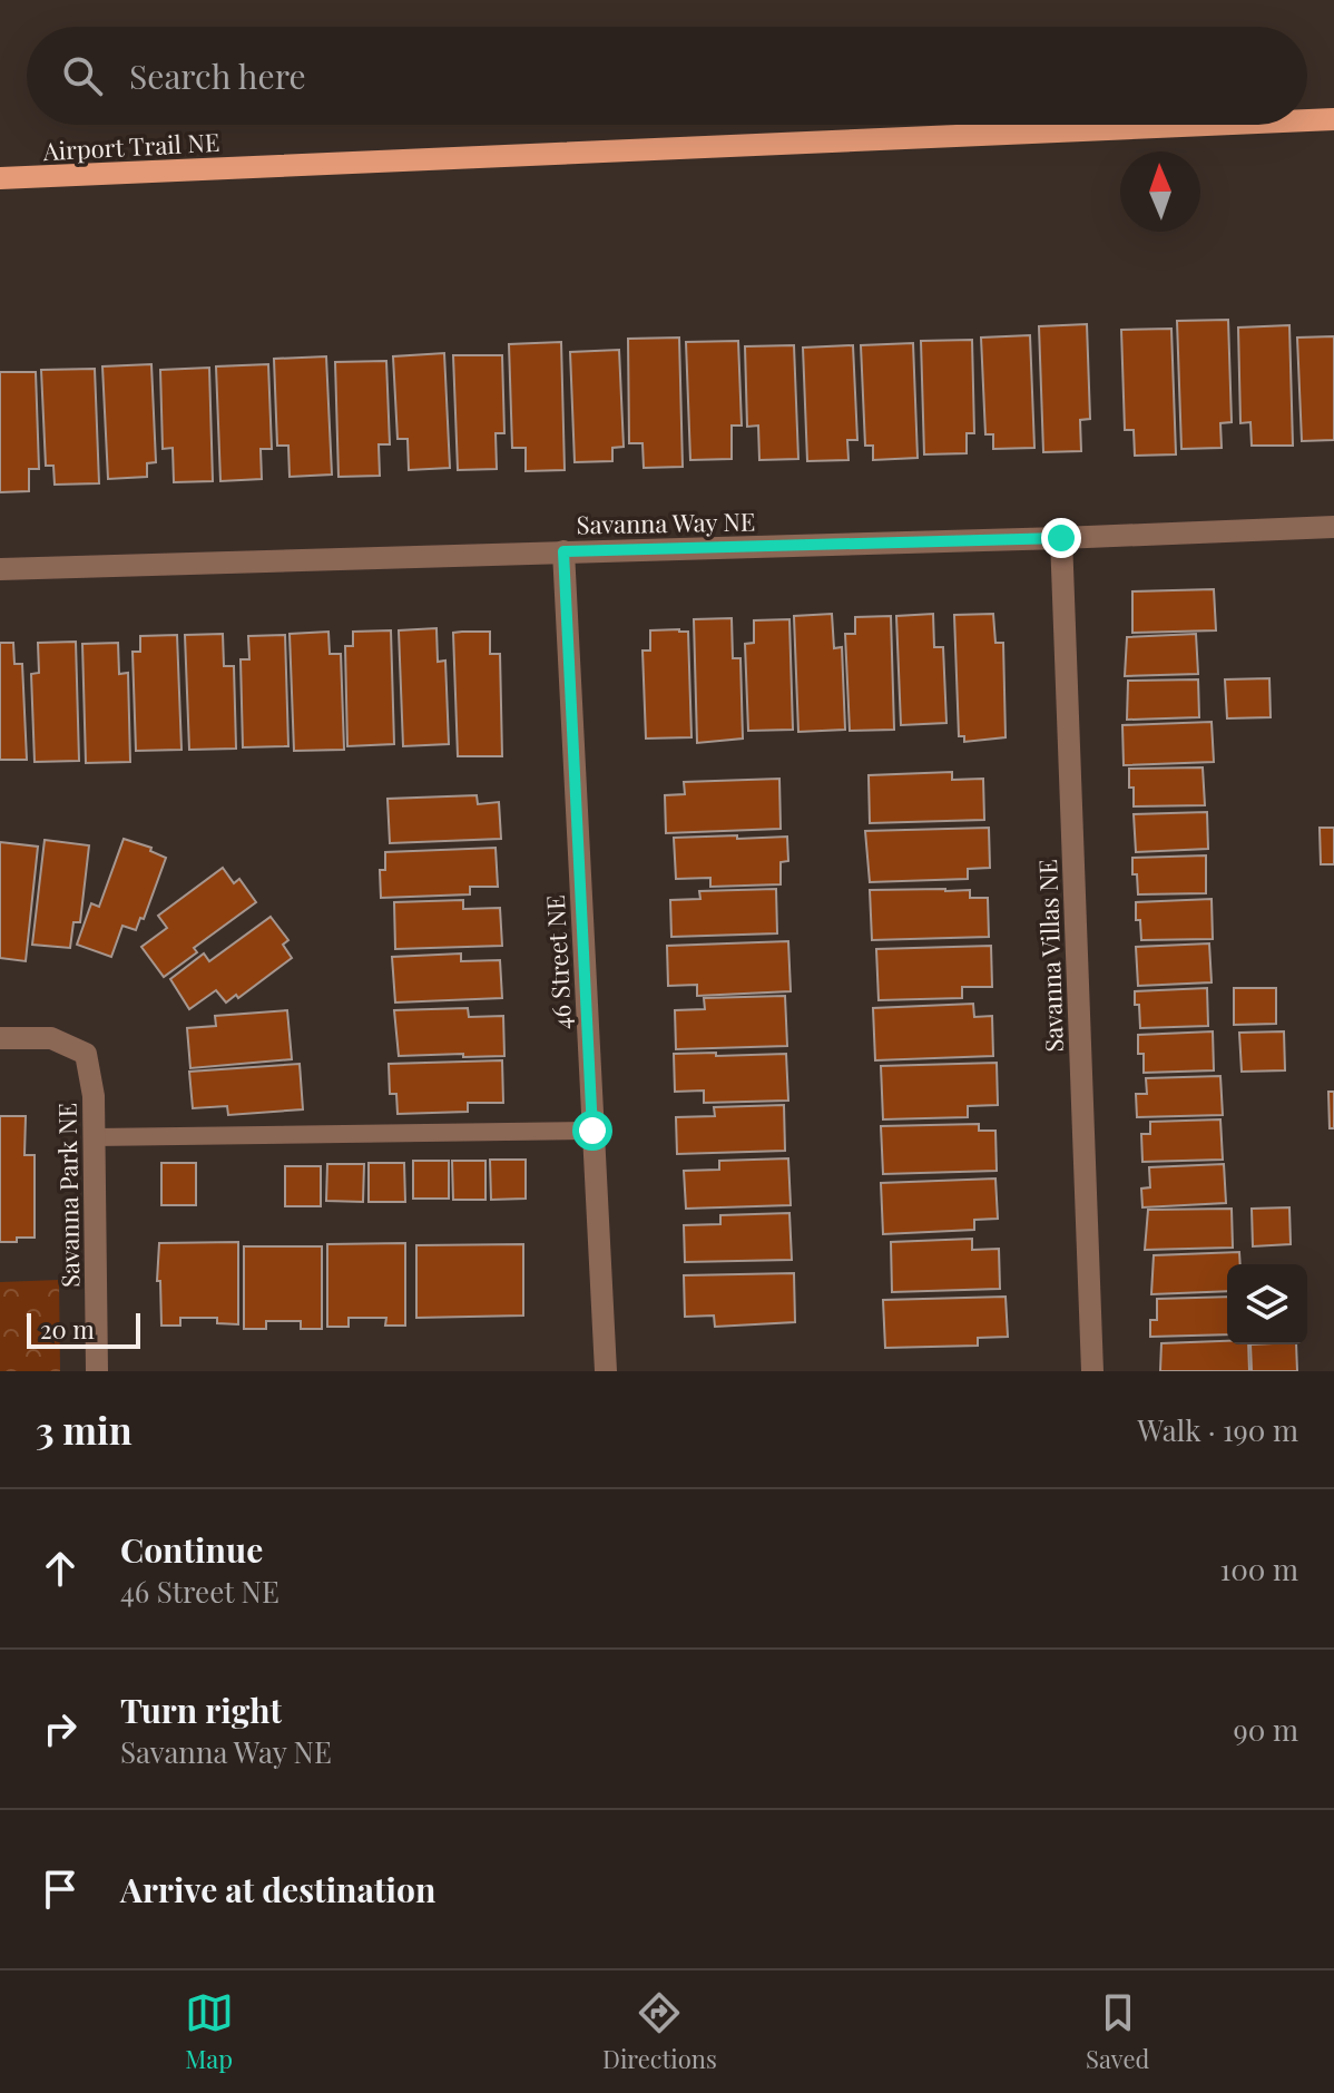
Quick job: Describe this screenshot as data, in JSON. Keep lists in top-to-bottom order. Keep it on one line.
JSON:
{"streets":{"main road":["Airport Trail NE"],"street":["Savanna Way NE","Savanna Villas NE","46 Street NE","Savanna Park NE"]},"crossings":[["Savanna Way NE","Savanna Villas NE"],["Savanna Way NE","46 Street NE"]],"scale_bar":"20 m","north":"top","page":{"search":"Search here","scale":"20 m","heading":["3 min","Walk · 190 m"],"list":[["Continue","46 Street NE","100 m"],["Turn right","Savanna Way NE","90 m"],"Arrive at destination"],"nav":["Map","Directions","Saved"]}}
